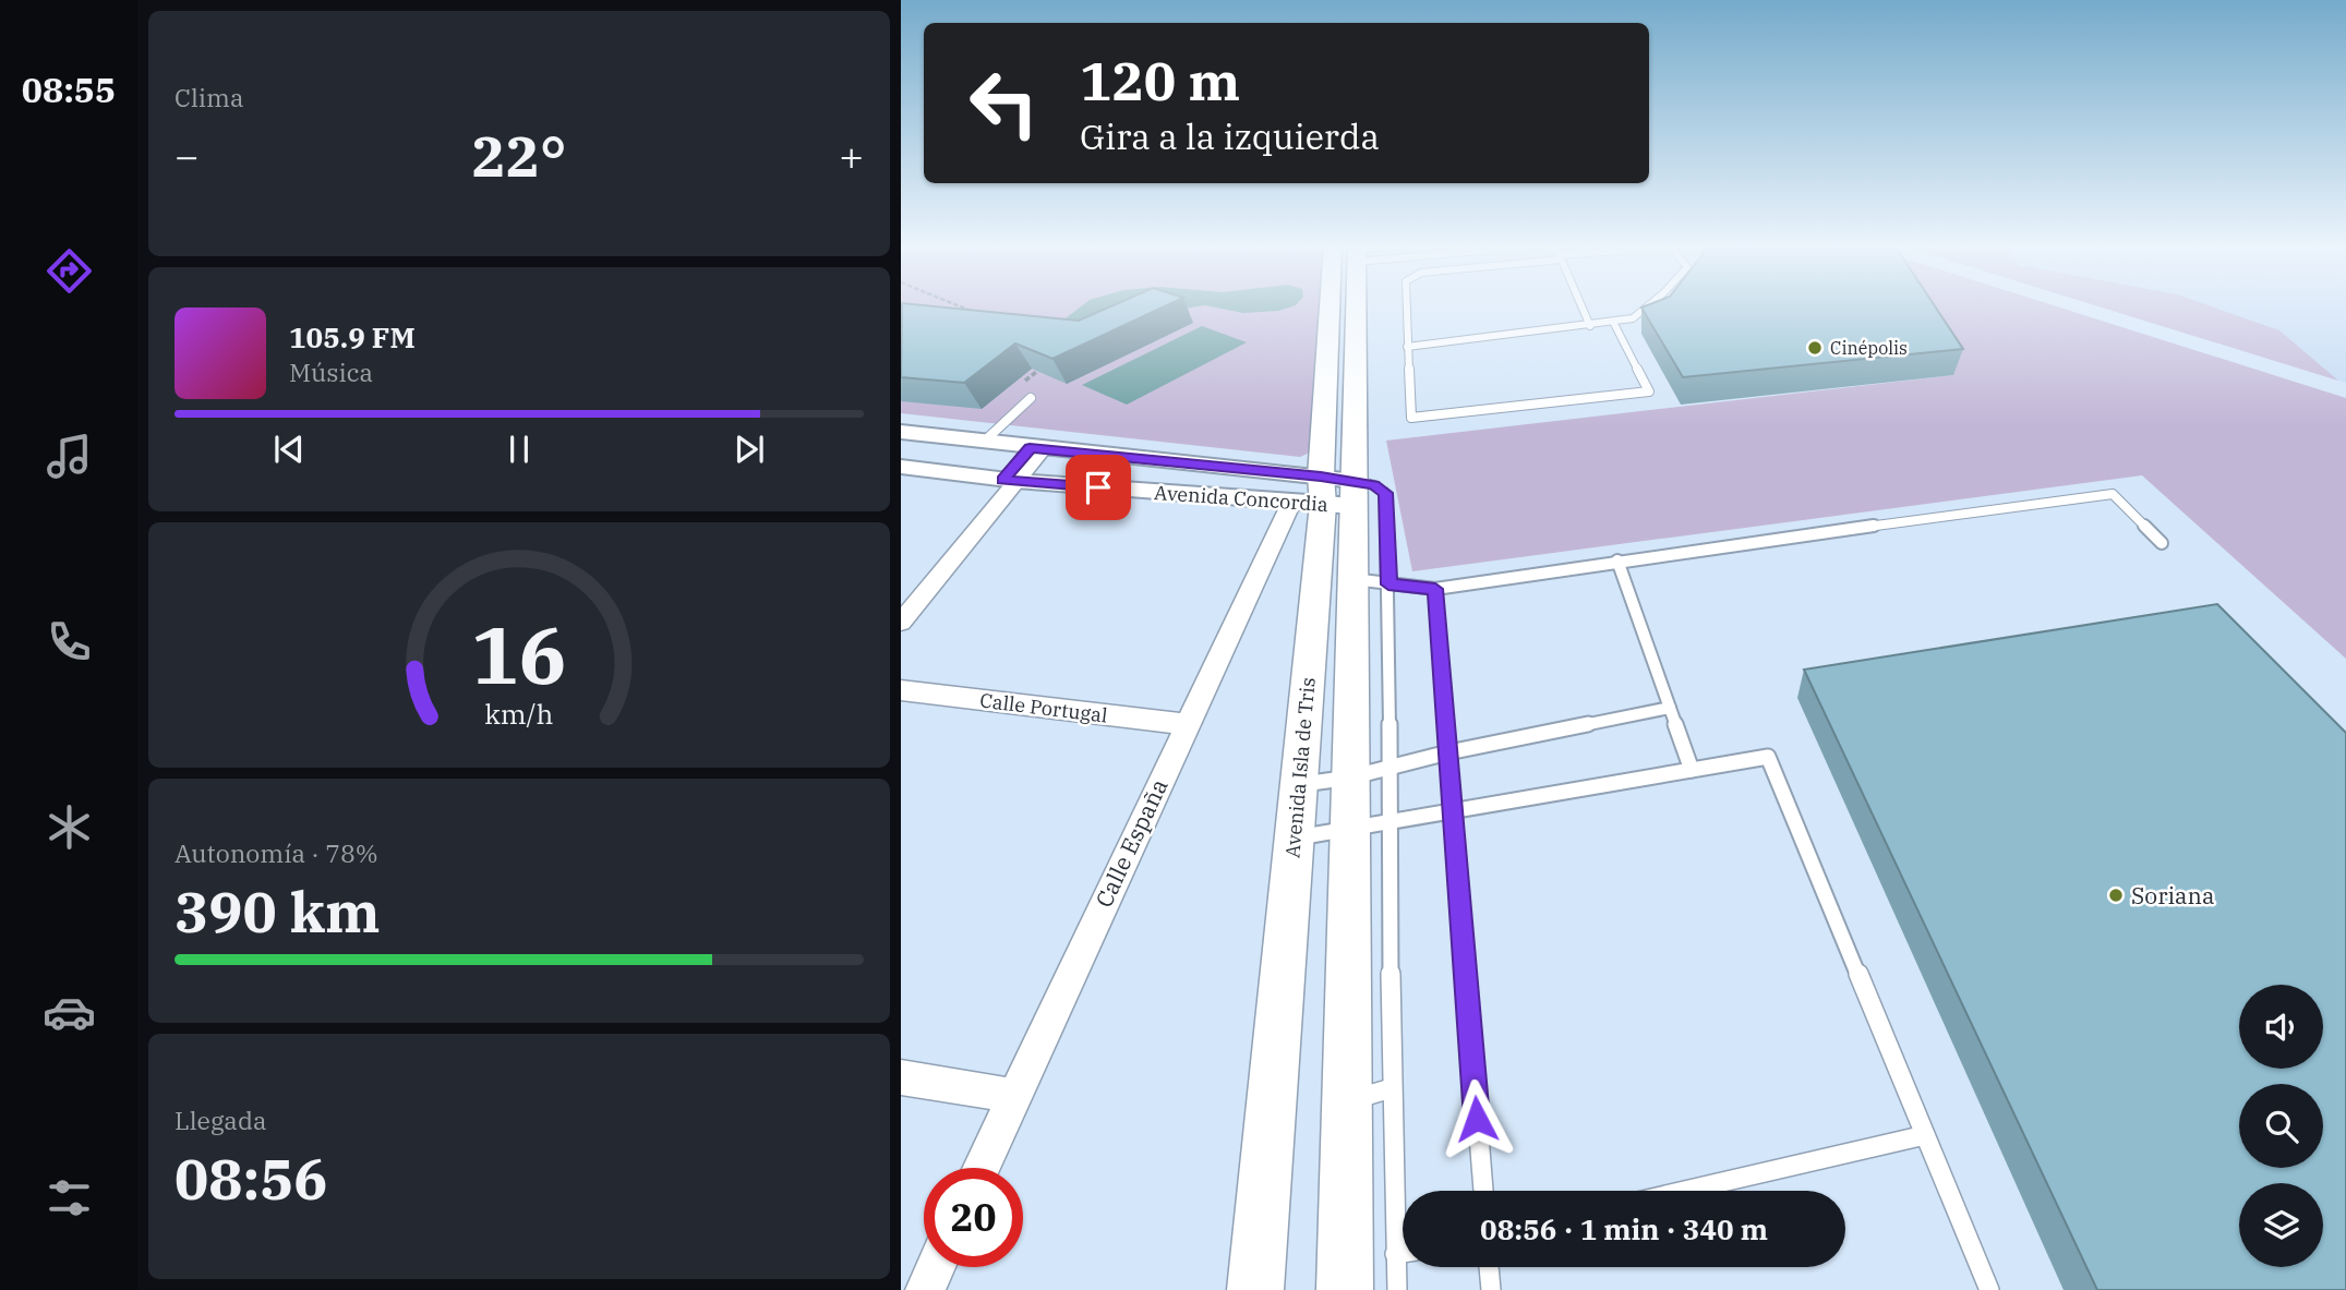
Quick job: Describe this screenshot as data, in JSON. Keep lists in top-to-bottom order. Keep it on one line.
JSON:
{"streets":{"main road":["Avenida Isla de Tris"],"street":["Avenida Concordia","Calle Portugal","Calle España"]},"crossings":[["Avenida Concordia","Avenida Isla de Tris"],["Avenida Concordia","Calle España"],["Calle Portugal","Calle España"],["Avenida Isla de Tris","Calle España"]],"places":["Cinépolis","Soriana"],"page":{"tabs":"08:55","tile":["Clima",["Autonomía · 78%","390 km"],["Llegada","08:56"]],"turn":["120 m","Gira a la izquierda"],"heat":["−","22°","+"],"song":["105.9 FM","Música"],"limit":"20","trip":"08:56 · 1 min · 340 m","gauge":["16","km/h"]}}
